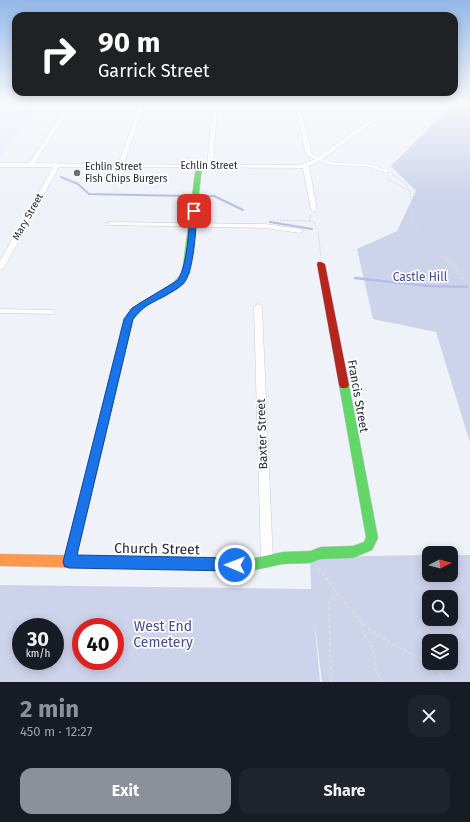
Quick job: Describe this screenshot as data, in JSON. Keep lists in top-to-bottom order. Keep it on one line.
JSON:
{"streets":{"street":["Echlin Street","Mary Street","Francis Street","Baxter Street","Church Street"]},"crossings":[["Echlin Street","Mary Street"],["Francis Street","Church Street"],["Baxter Street","Church Street"]],"parks":["Castle Hill","West End Cemetery"],"places":["Echlin Street Fish Chips Burgers"],"north":"right","page":{"turn":["90 m","Garrick Street"],"speed":"30 km/h","limit":"40","heading":["2 min","450 m · 12:27"],"buttons":["Exit","Share"]}}
